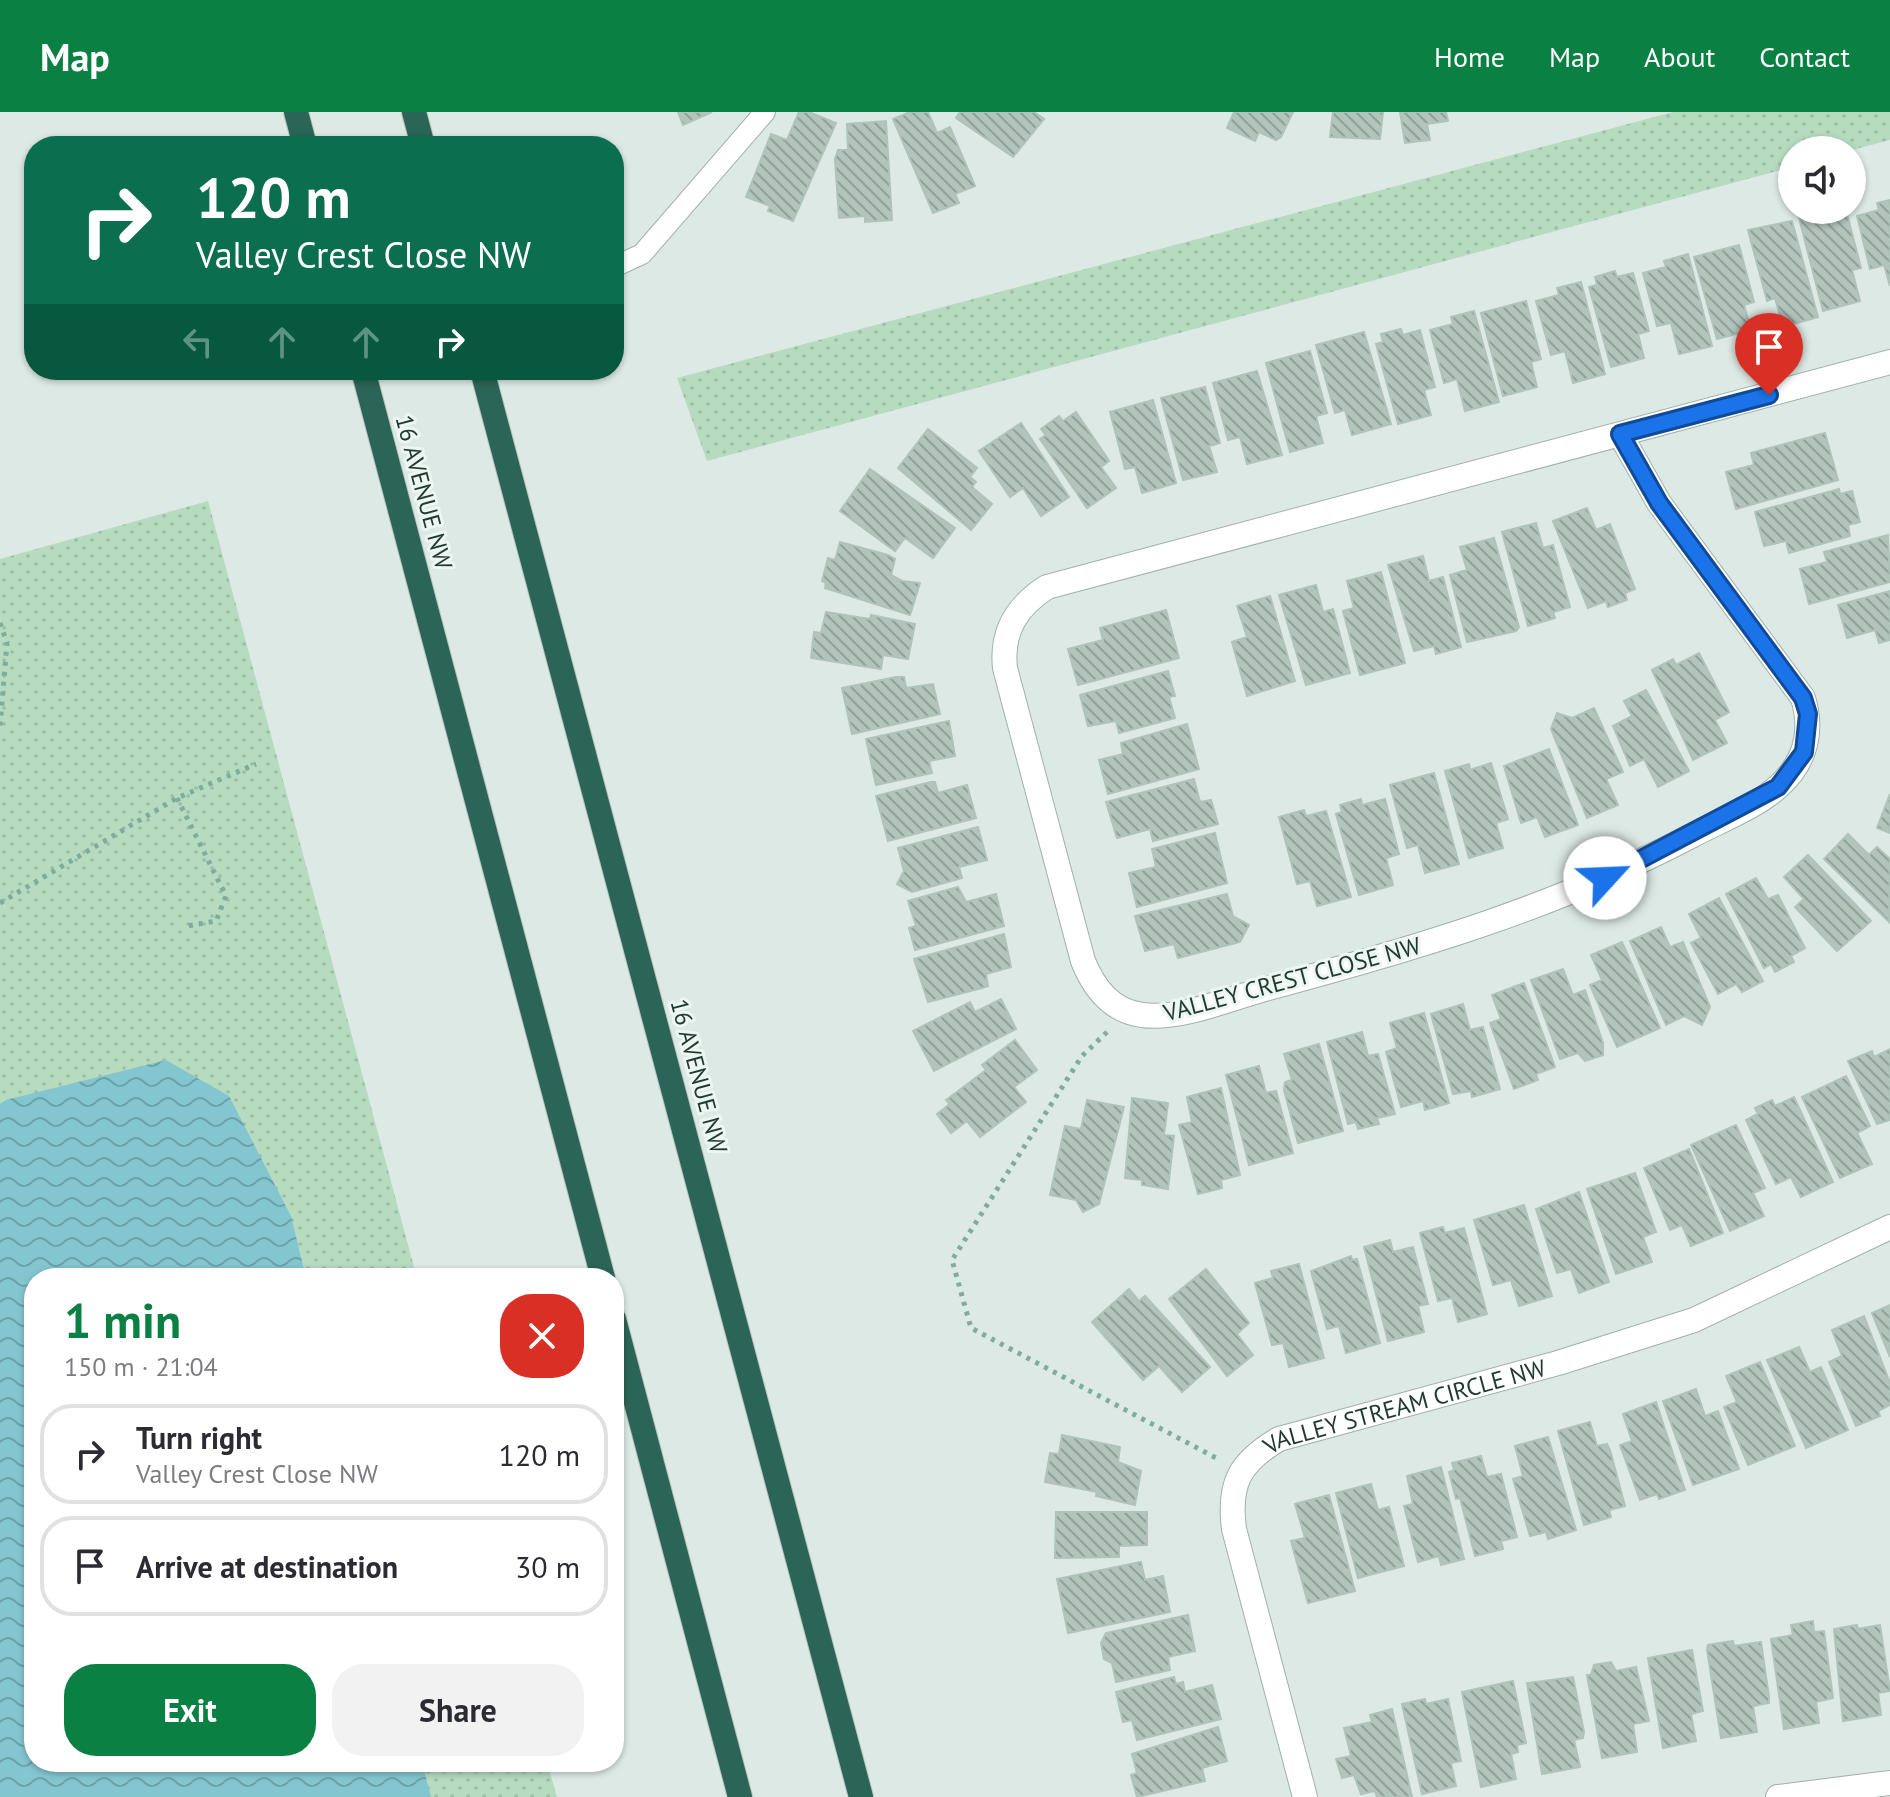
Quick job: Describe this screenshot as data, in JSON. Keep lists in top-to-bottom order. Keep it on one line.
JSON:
{"streets":{"highway":["16 AVENUE NW"],"street":["VALLEY CREST CLOSE NW","VALLEY STREAM CIRCLE NW"]},"page":{"header":"Map","nav":["Home","Map","About","Contact"],"turn":["120 m","Valley Crest Close NW"],"heading":["1 min","150 m · 21:04"],"list":[{"name":"Turn right","note":"Valley Crest Close NW","value":"120 m"},{"name":"Arrive at destination","value":"30 m"}],"buttons":["Exit","Share"]}}
